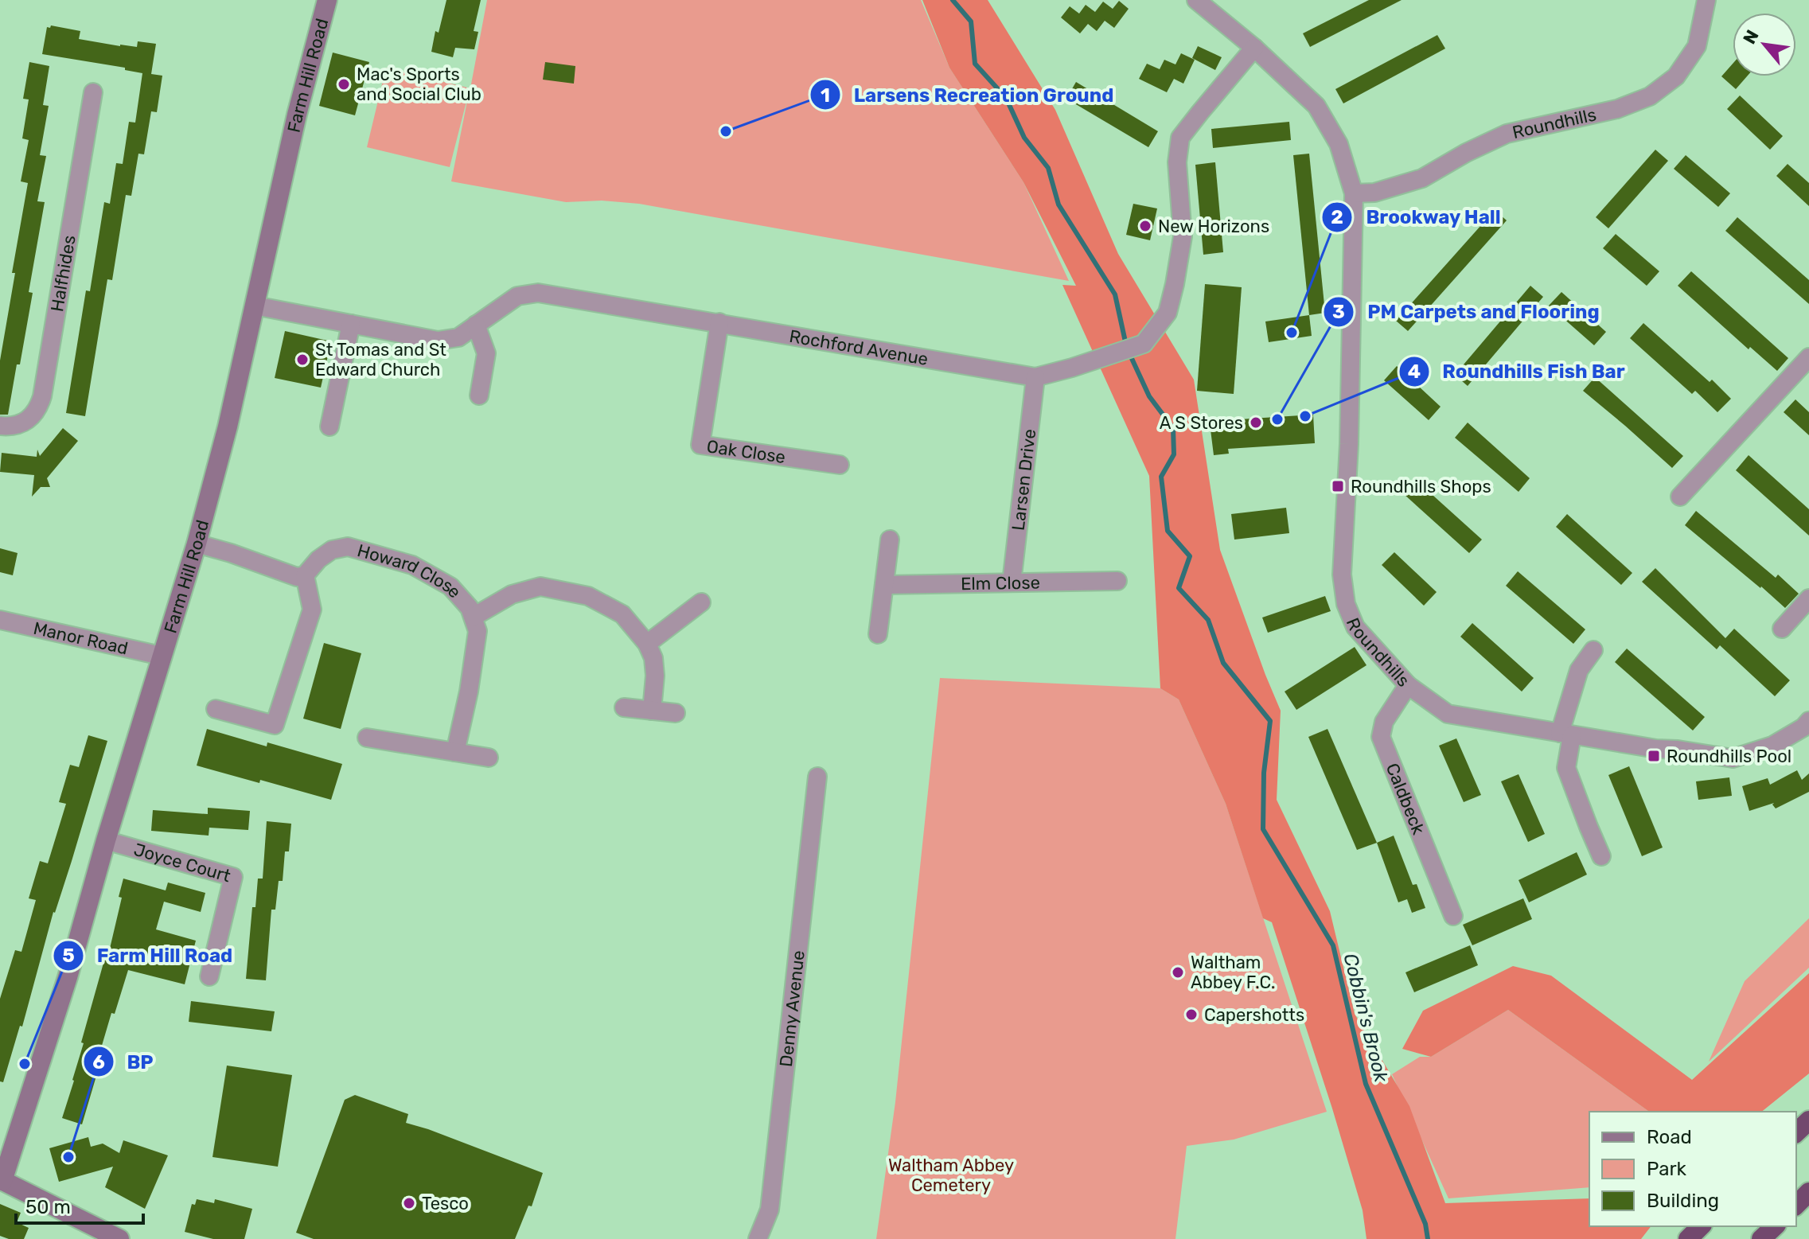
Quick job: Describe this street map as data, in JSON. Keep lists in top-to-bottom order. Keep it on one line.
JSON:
{"streets":{"street":["Farm Hill Road","Roundhills","Halfhides","Rochford Avenue","Oak Close","Larsen Drive","Howard Close","Elm Close","Manor Road","Caldbeck","Joyce Court","Denny Avenue"]},"crossings":[["Farm Hill Road","Rochford Avenue"],["Farm Hill Road","Manor Road"],["Farm Hill Road","Joyce Court"],["Roundhills","Rochford Avenue"],["Roundhills","Caldbeck"],["Rochford Avenue","Oak Close"],["Rochford Avenue","Larsen Drive"],["Larsen Drive","Elm Close"]],"water":["Cobbin's Brook"],"parks":["Waltham Abbey Cemetery"],"places":{"other":["Mac's Sports and Social Club","Larsens Recreation Ground","New Horizons","Brookway Hall","St Tomas and St Edward Church","Roundhills Fish Bar","PM Carpets and Flooring","A S Stores","Waltham Abbey F.C.","Capershotts","Farm Hill Road","BP","Tesco"],"transit":["Roundhills Shops","Roundhills Pool"]},"legend":["Road","Park","Building"],"scale_bar":"50 m","north":"top left"}
